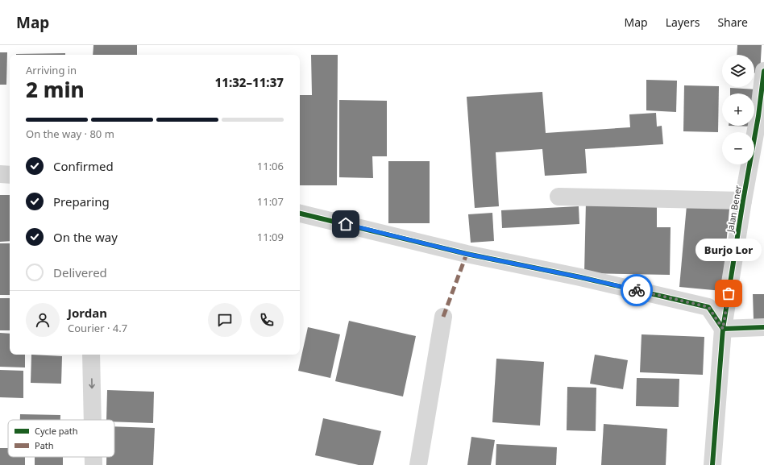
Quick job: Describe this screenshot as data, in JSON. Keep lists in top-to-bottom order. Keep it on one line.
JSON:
{"streets":{"street":["Jalan Bener"]},"places":["Burjo Lor"],"legend":["Cycle path","Path"],"page":{"header":"Map","nav":["Map","Layers","Share"],"map_buttons":["+","−"],"heading":["2 min","Arriving in","11:32–11:37"],"panel":["Jordan","Courier · 4.7"],"bar":"On the way · 80 m","list":[["Confirmed","11:06"],["Preparing","11:07"],["On the way","11:09"],"Delivered"],"bubble":"Burjo Lor"}}
